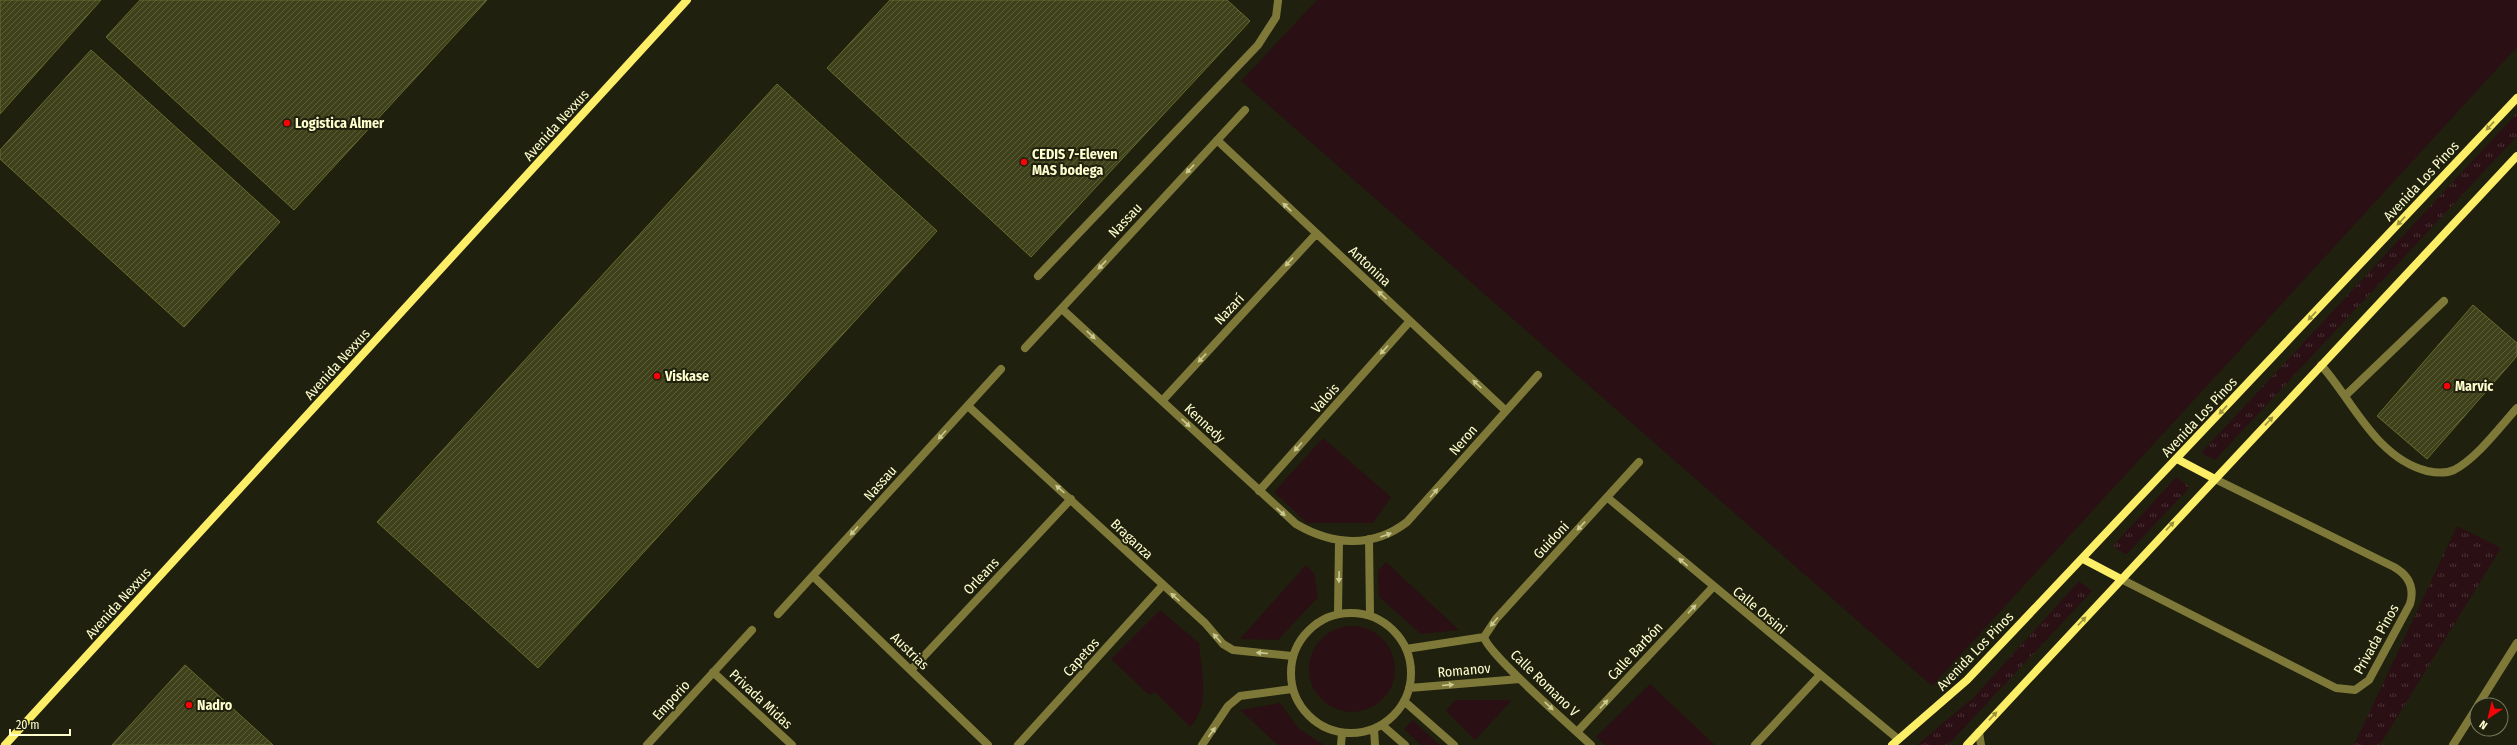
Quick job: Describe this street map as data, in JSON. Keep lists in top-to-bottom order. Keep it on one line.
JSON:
{"streets":{"street":["Avenida Nexxus","Avenida Los Pinos","Nassau","Antonina","Nazarí","Valois","Kennedy","Neron","Braganza","Guidoni","Orleans","Calle Orsini","Privada Pinos","Austrias","Calle Barbón","Capetos","Romanov","Calle Romano V","Privada Midas","Emporio"]},"crossings":[["Avenida Los Pinos","Calle Orsini"],["Nassau","Antonina"],["Nassau","Kennedy"],["Nassau","Braganza"],["Nassau","Austrias"],["Antonina","Nazarí"],["Antonina","Valois"],["Antonina","Neron"],["Nazarí","Kennedy"],["Valois","Kennedy"],["Kennedy","Neron"],["Braganza","Orleans"],["Braganza","Capetos"],["Braganza","Romanov"],["Guidoni","Calle Orsini"],["Guidoni","Romanov"],["Guidoni","Calle Romano V"],["Orleans","Austrias"],["Calle Orsini","Calle Barbón"],["Calle Barbón","Calle Romano V"],["Romanov","Calle Romano V"],["Privada Midas","Emporio"]],"one_way":["Antonina","Nazarí","Valois","Kennedy","Neron","Braganza","Guidoni","Calle Orsini","Calle Barbón","Calle Romano V"],"places":["Logistica Almer","CEDIS 7-Eleven MAS bodega","Viskase","Marvic","Nadro"],"scale_bar":"20 m","north":"bottom left"}
